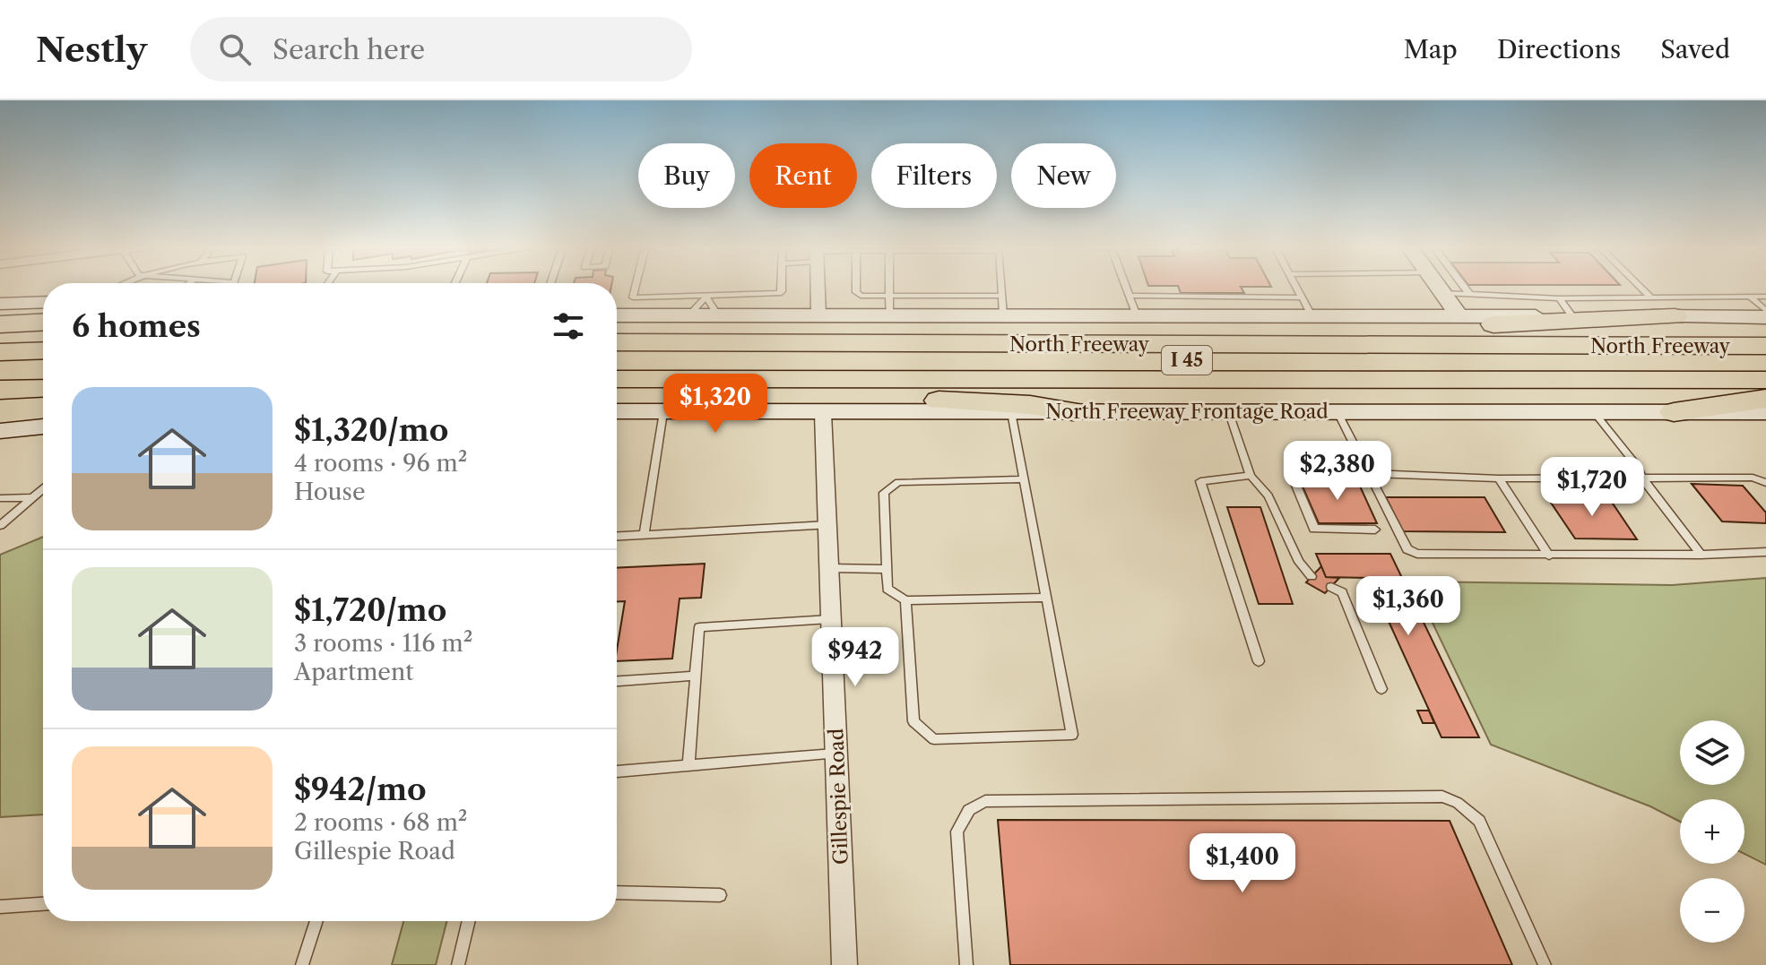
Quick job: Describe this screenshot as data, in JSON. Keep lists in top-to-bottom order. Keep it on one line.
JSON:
{"streets":{"highway":["North Freeway","I 45"],"main road":["North Freeway Frontage Road"],"street":["Gillespie Road"]},"crossings":[["North Freeway Frontage Road","Gillespie Road"]],"page":{"header":"Nestly","search":"Search here","nav":["Map","Directions","Saved"],"chip":["Buy","Rent","Filters","New"],"heading":"6 homes","list":[{"name":"$1,320/mo","note":"4 rooms · 96 m² · House"},{"name":"$1,720/mo","note":"3 rooms · 116 m² · Apartment"},{"name":"$942/mo","note":"2 rooms · 68 m² · Gillespie Road"}],"price":["$1,320","$2,380","$1,720","$1,360","$942","$1,400"],"map_buttons":["+","−"]}}
